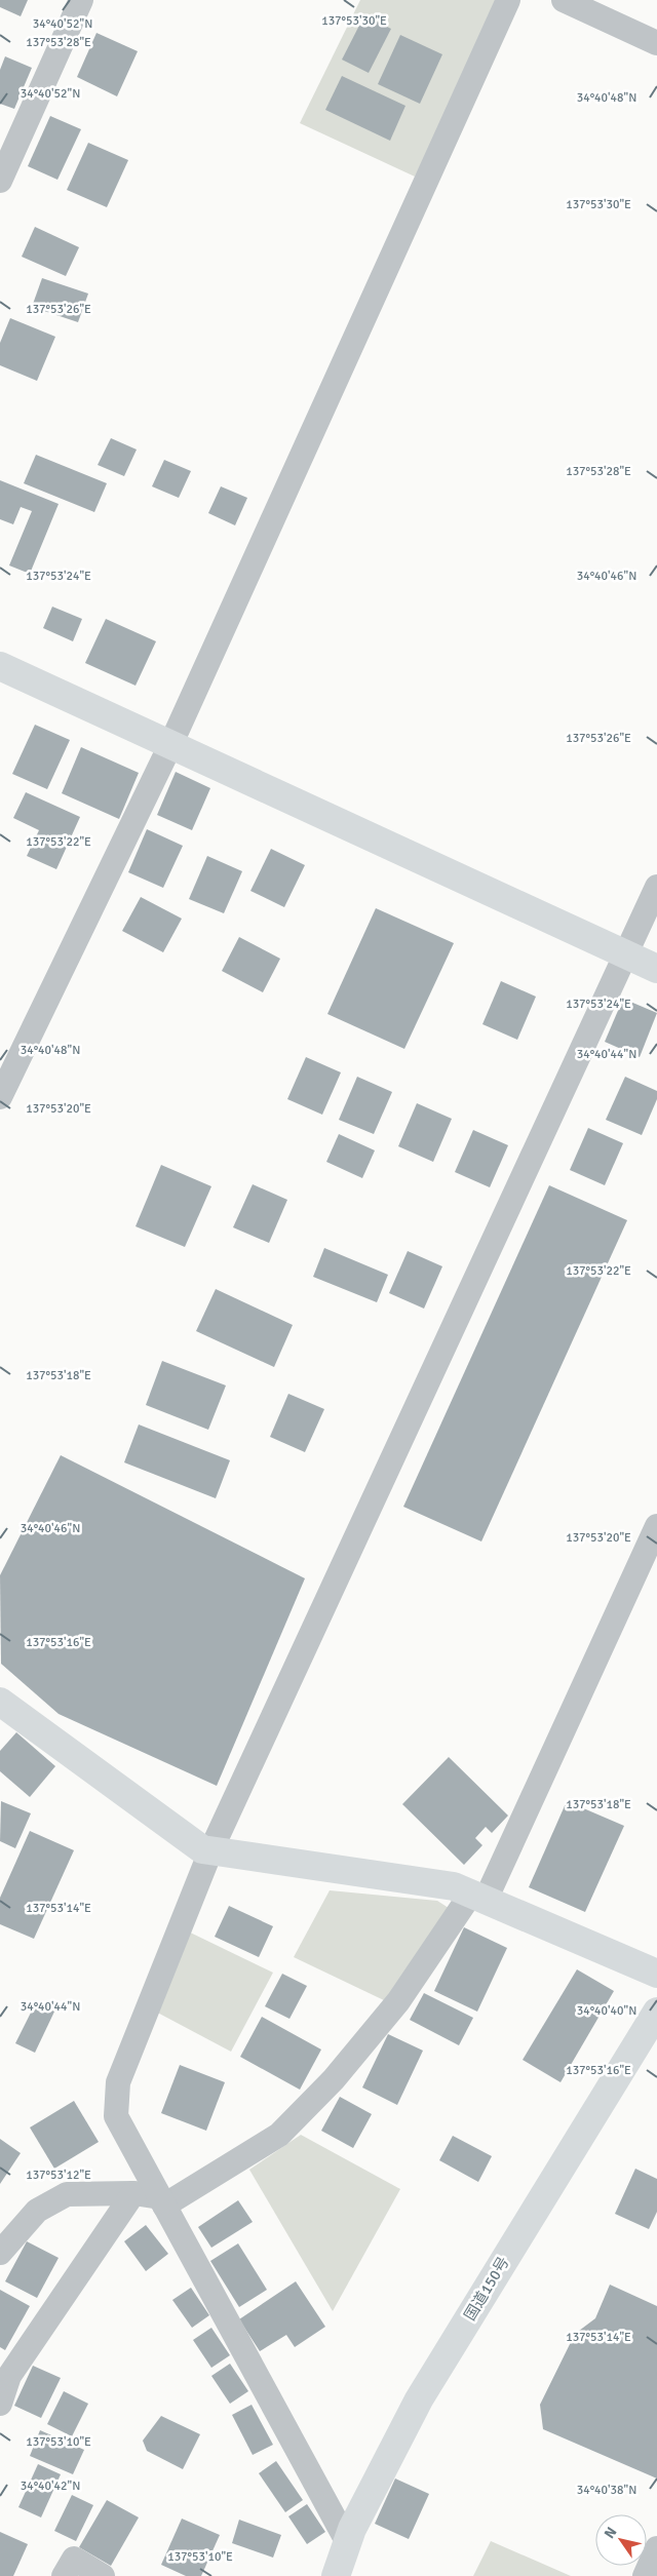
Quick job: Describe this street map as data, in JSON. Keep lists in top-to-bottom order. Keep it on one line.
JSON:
{"streets":{"main road":["国道150号"]},"north":"top left","coordinates":["137°53'30\"E","34°40'52\"N","137°53'28\"E","34°40'48\"N","137°53'26\"E","137°53'24\"E","34°40'46\"N","137°53'22\"E","34°40'44\"N","137°53'20\"E","137°53'18\"E","137°53'16\"E","137°53'14\"E","34°40'40\"N","137°53'12\"E","137°53'10\"E","34°40'42\"N","34°40'38\"N"]}
